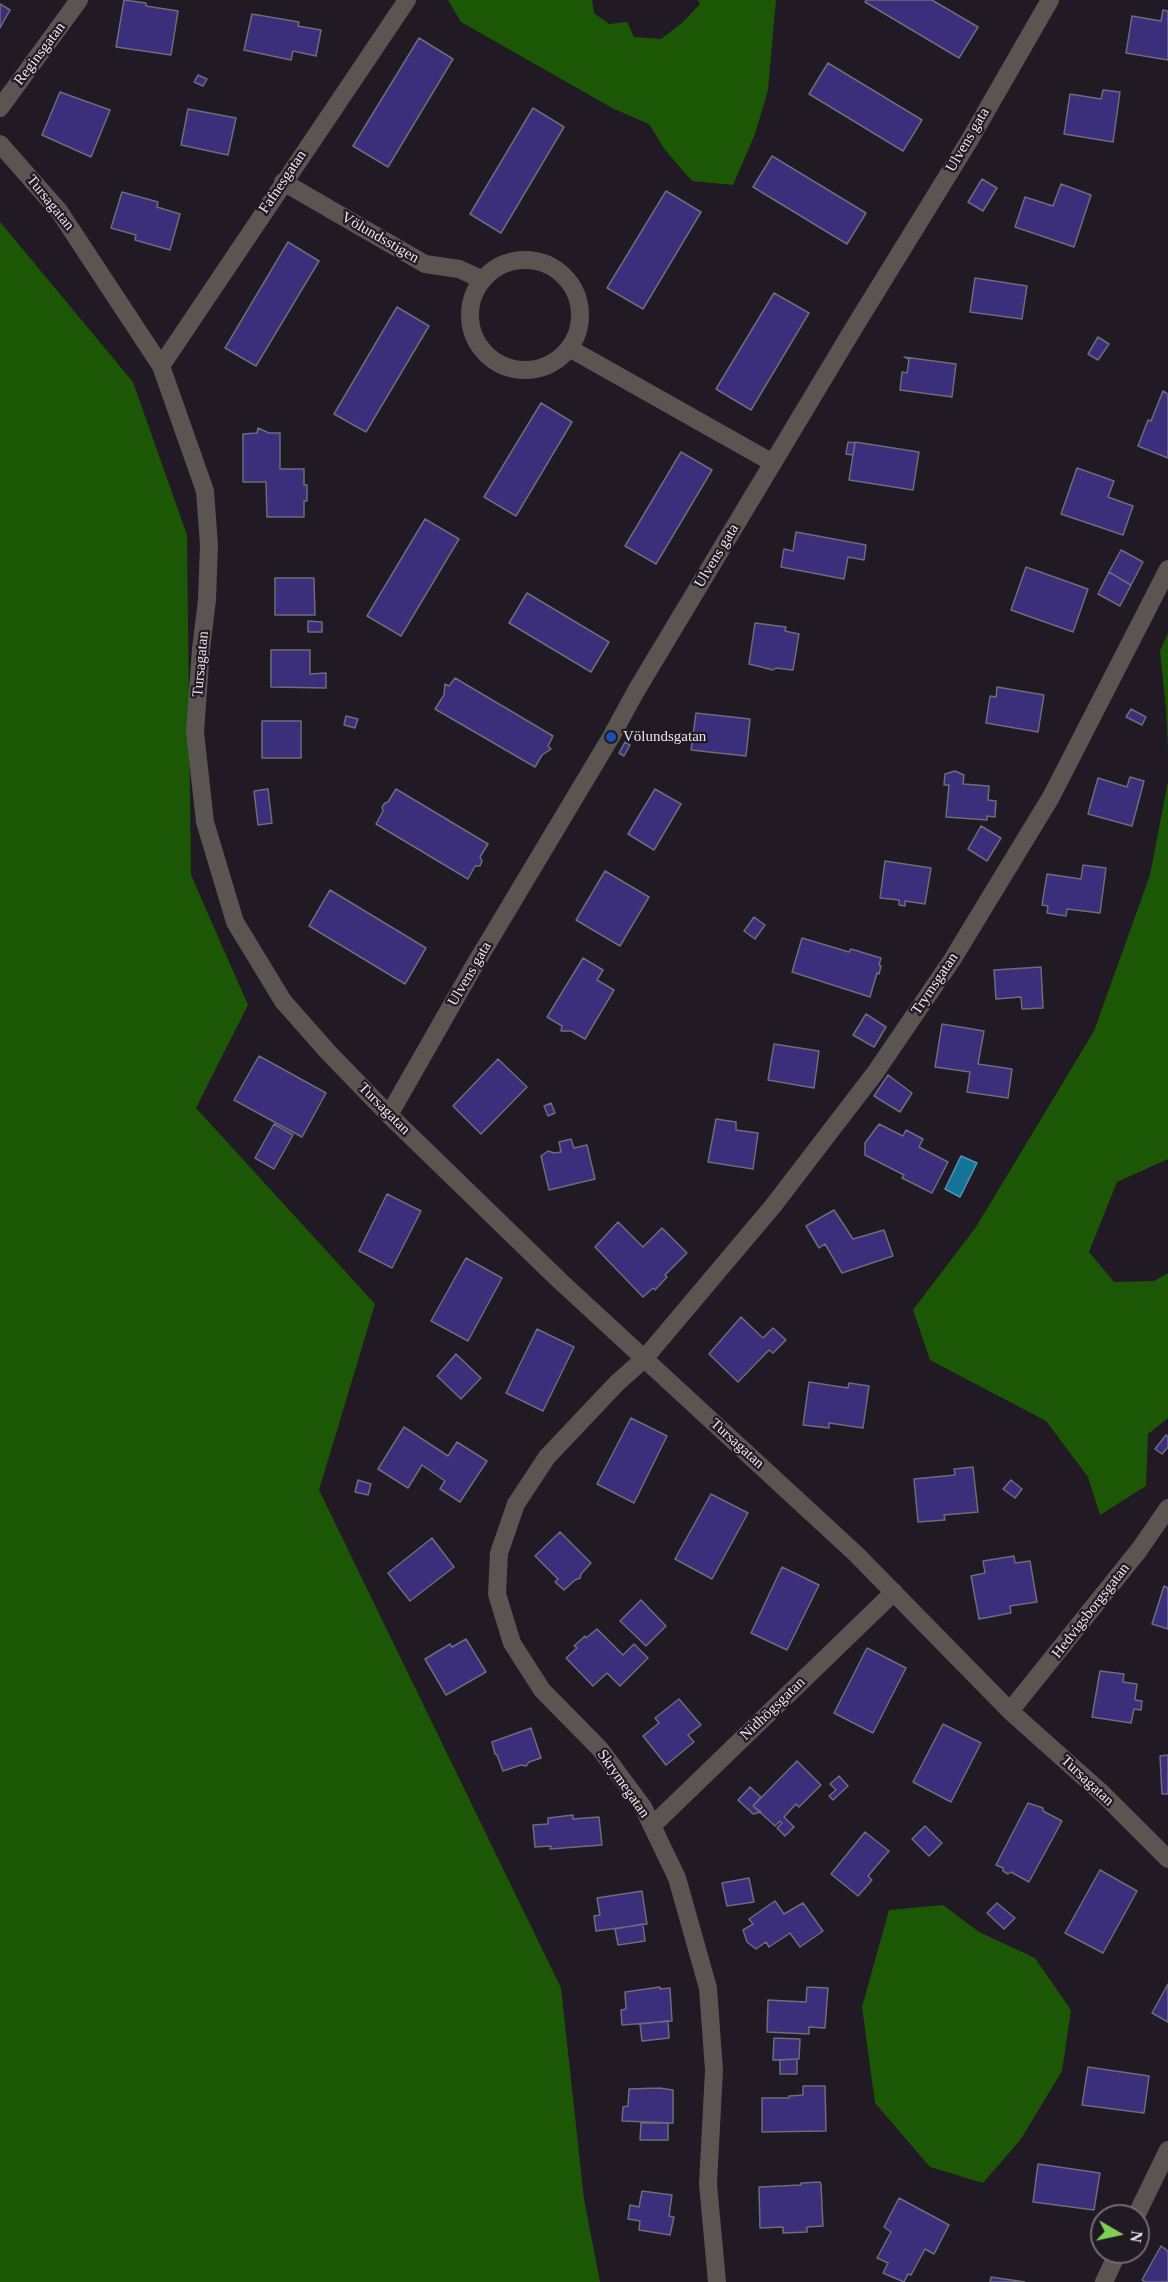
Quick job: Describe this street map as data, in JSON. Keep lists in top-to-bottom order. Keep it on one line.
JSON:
{"streets":{"street":["Reginsgatan","Ulvens gata","Fafnesgatan","Tursagatan","Völundsstigen","Trymsgatan","Hedvigsborgsgatan","Nidhögsgatan","Skrymegatan"]},"crossings":[["Ulvens gata","Tursagatan"],["Fafnesgatan","Tursagatan"],["Fafnesgatan","Völundsstigen"],["Tursagatan","Trymsgatan"],["Tursagatan","Hedvigsborgsgatan"],["Tursagatan","Nidhögsgatan"],["Tursagatan","Skrymegatan"],["Trymsgatan","Skrymegatan"],["Nidhögsgatan","Skrymegatan"]],"places":["Völundsgatan"],"north":"right"}
